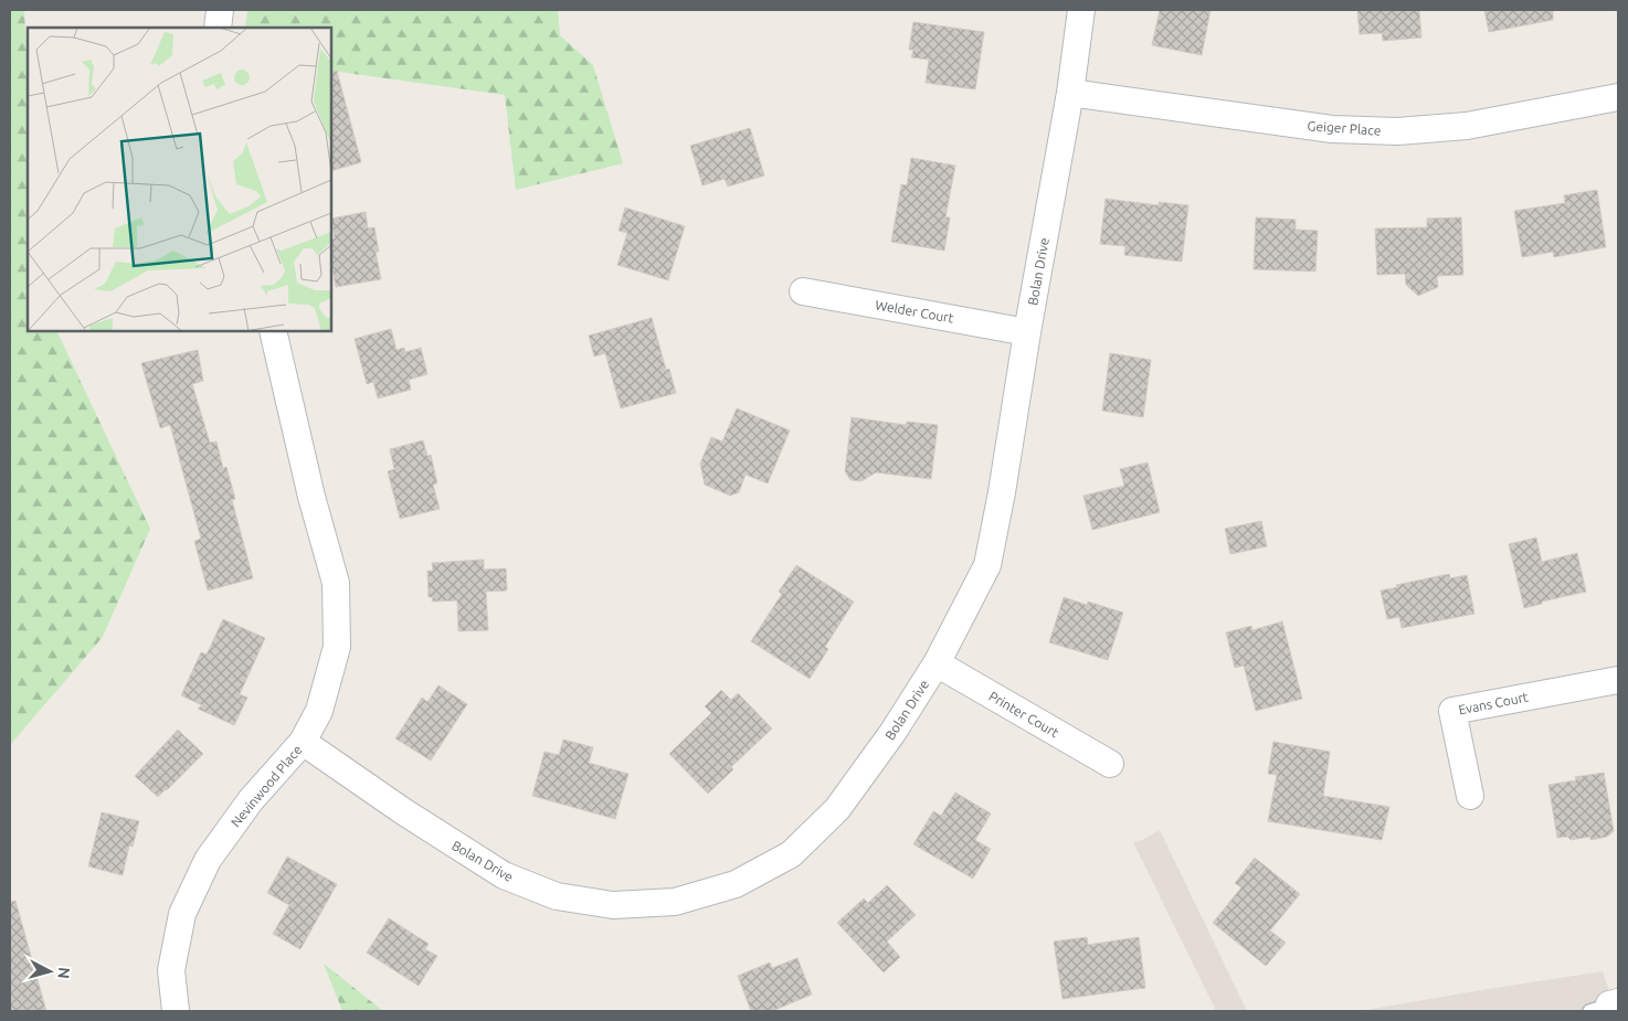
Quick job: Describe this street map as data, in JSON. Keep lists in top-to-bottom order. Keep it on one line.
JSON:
{"streets":{"street":["Geiger Place","Bolan Drive","Welder Court","Evans Court","Printer Court","Nevinwood Place"]},"crossings":[["Geiger Place","Bolan Drive"],["Bolan Drive","Welder Court"],["Bolan Drive","Printer Court"],["Bolan Drive","Nevinwood Place"]],"north":"right"}
